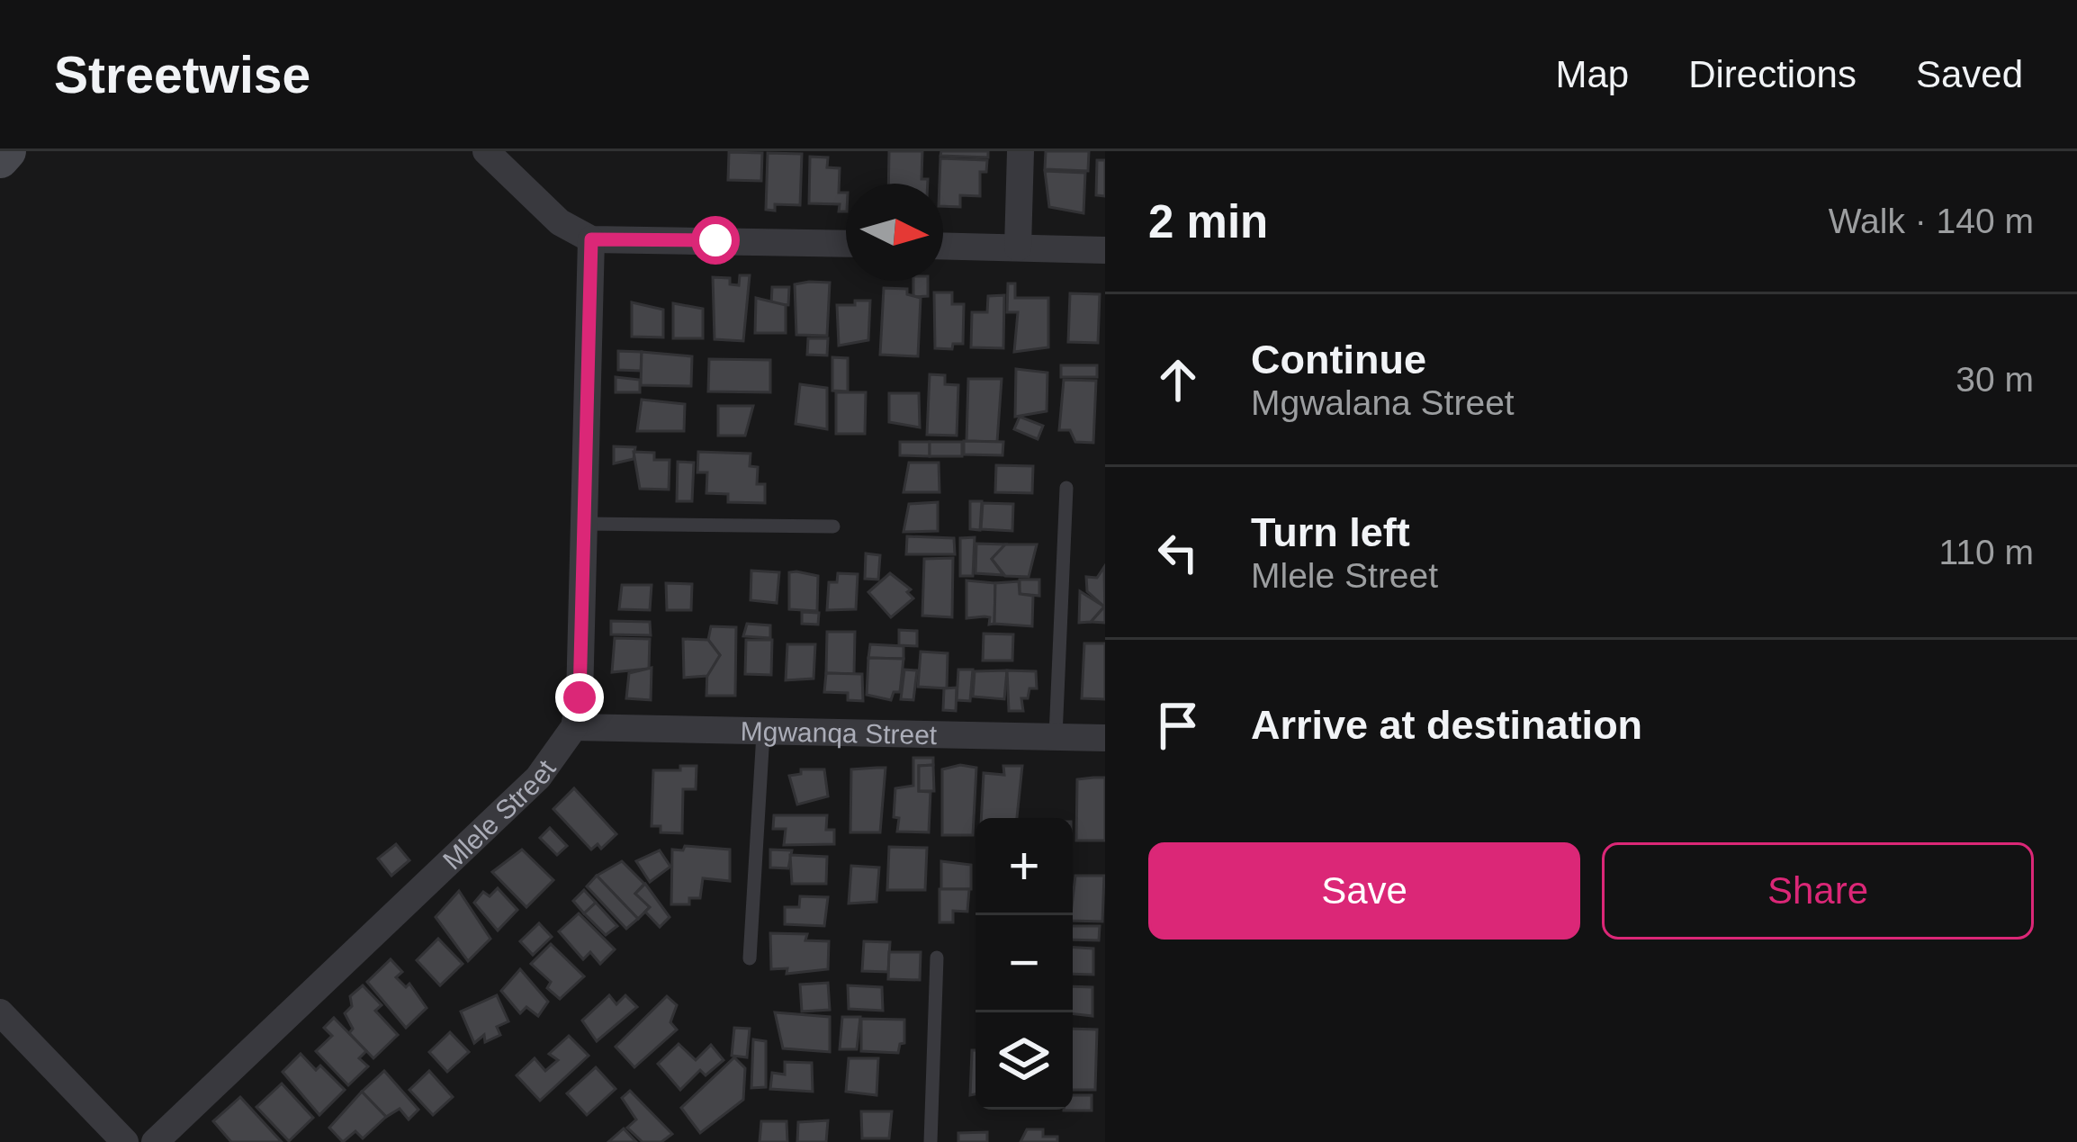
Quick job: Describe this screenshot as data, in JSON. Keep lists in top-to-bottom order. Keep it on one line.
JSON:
{"streets":{"street":["Mgwanqa Street","Mlele Street"]},"crossings":[["Mgwanqa Street","Mlele Street"]],"north":"right","page":{"header":"Streetwise","nav":["Map","Directions","Saved"],"heading":["2 min","Walk · 140 m"],"list":[["Continue","Mgwalana Street","30 m"],["Turn left","Mlele Street","110 m"],"Arrive at destination"],"buttons":["Save","Share"],"map_buttons":["+","−"]}}
